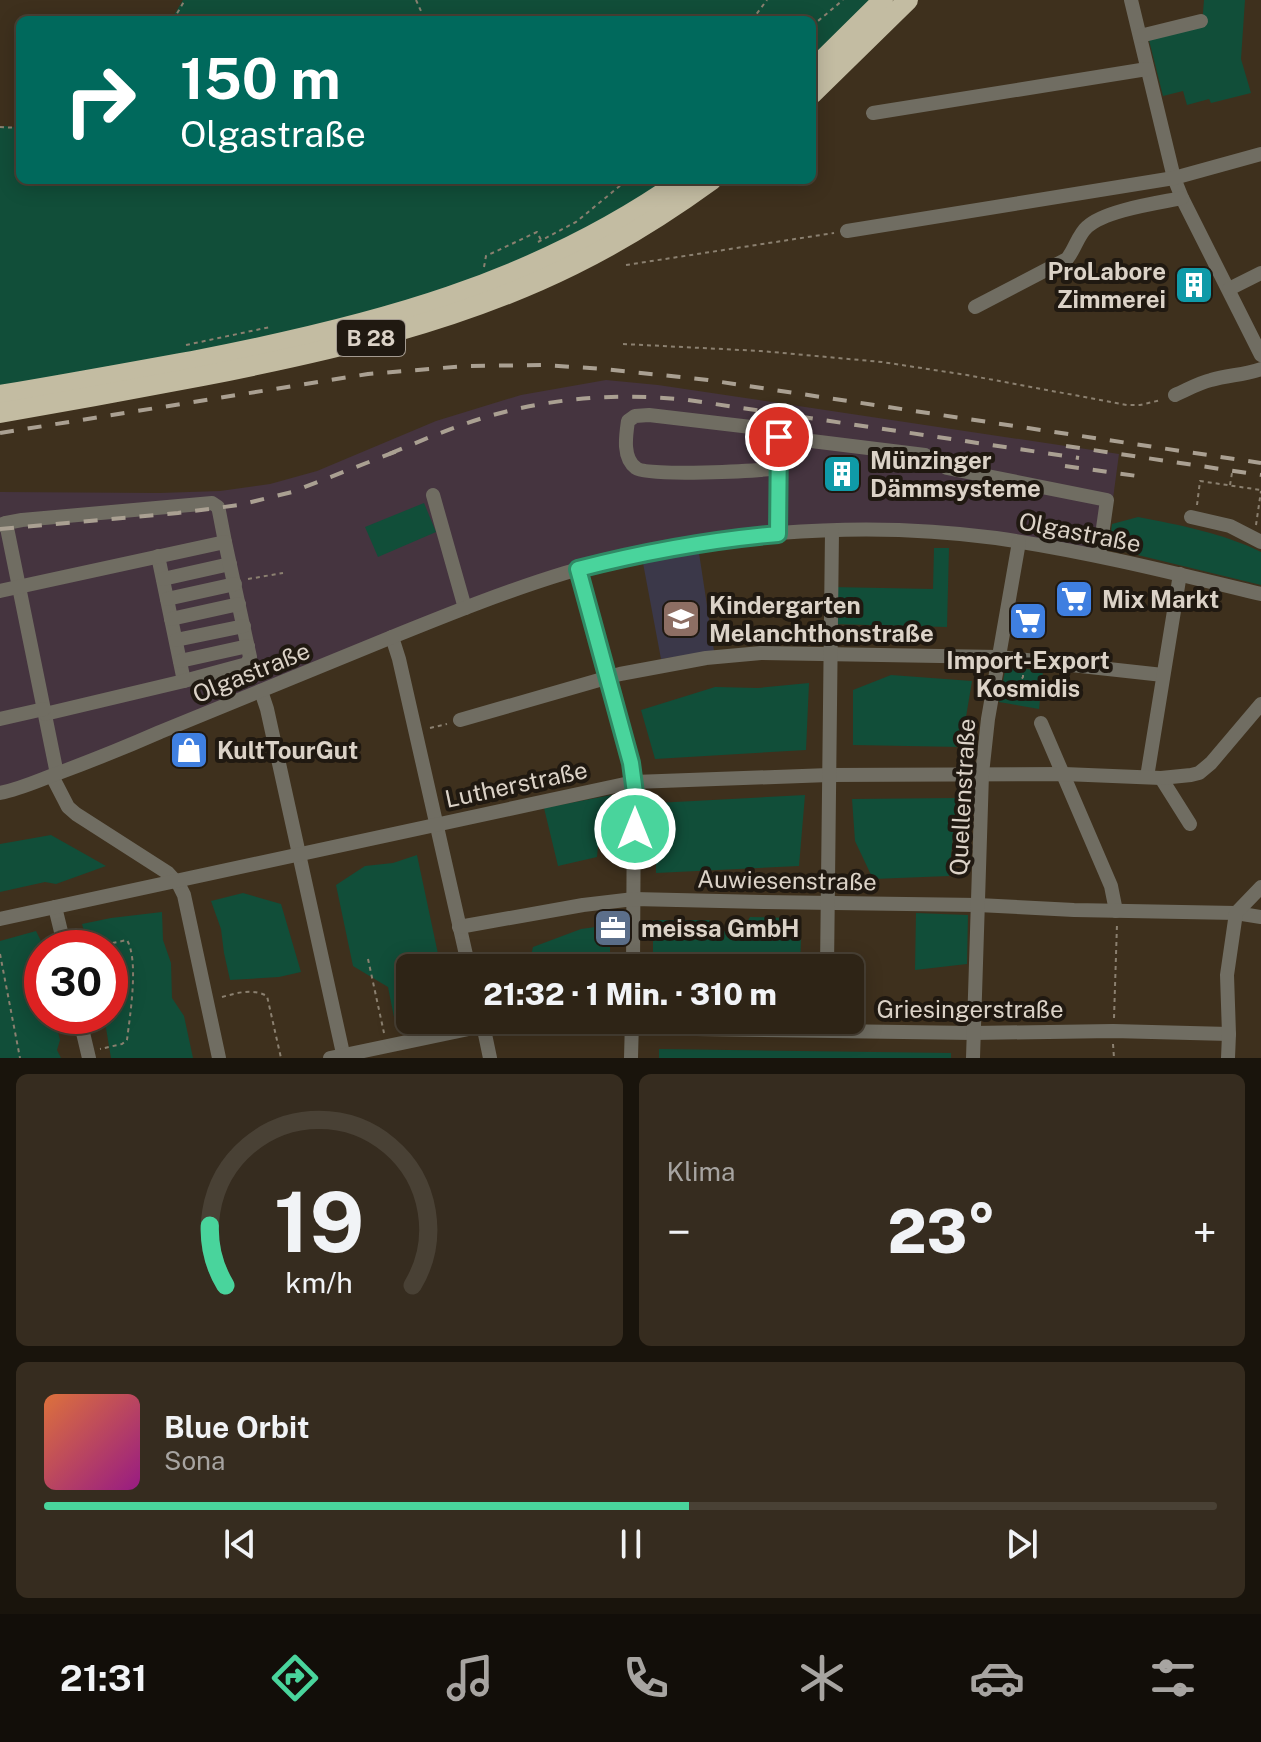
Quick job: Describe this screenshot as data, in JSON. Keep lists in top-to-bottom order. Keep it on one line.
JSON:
{"streets":{"highway":["B 28"],"street":["Olgastraße","Lutherstraße","Quellenstraße","Auwiesenstraße","Griesingerstraße"]},"crossings":[["Olgastraße","Quellenstraße"],["Lutherstraße","Quellenstraße"],["Quellenstraße","Auwiesenstraße"],["Quellenstraße","Griesingerstraße"]],"places":{"building":["ProLabore Zimmerei","Münzinger Dämmsysteme"],"supermarket":["Mix Markt","Import-Export Kosmidis"],"school or university":["Kindergarten Melanchthonstraße"],"shop":["KultTourGut"],"office":["meissa GmbH"]},"page":{"turn":["150 m","Olgastraße"],"limit":"30","trip":"21:32 · 1 Min. · 310 m","tile":"Klima","heat":["−","23°","+"],"song":["Blue Orbit","Sona"],"tabs":"21:31","gauge":["19","km/h"]}}
